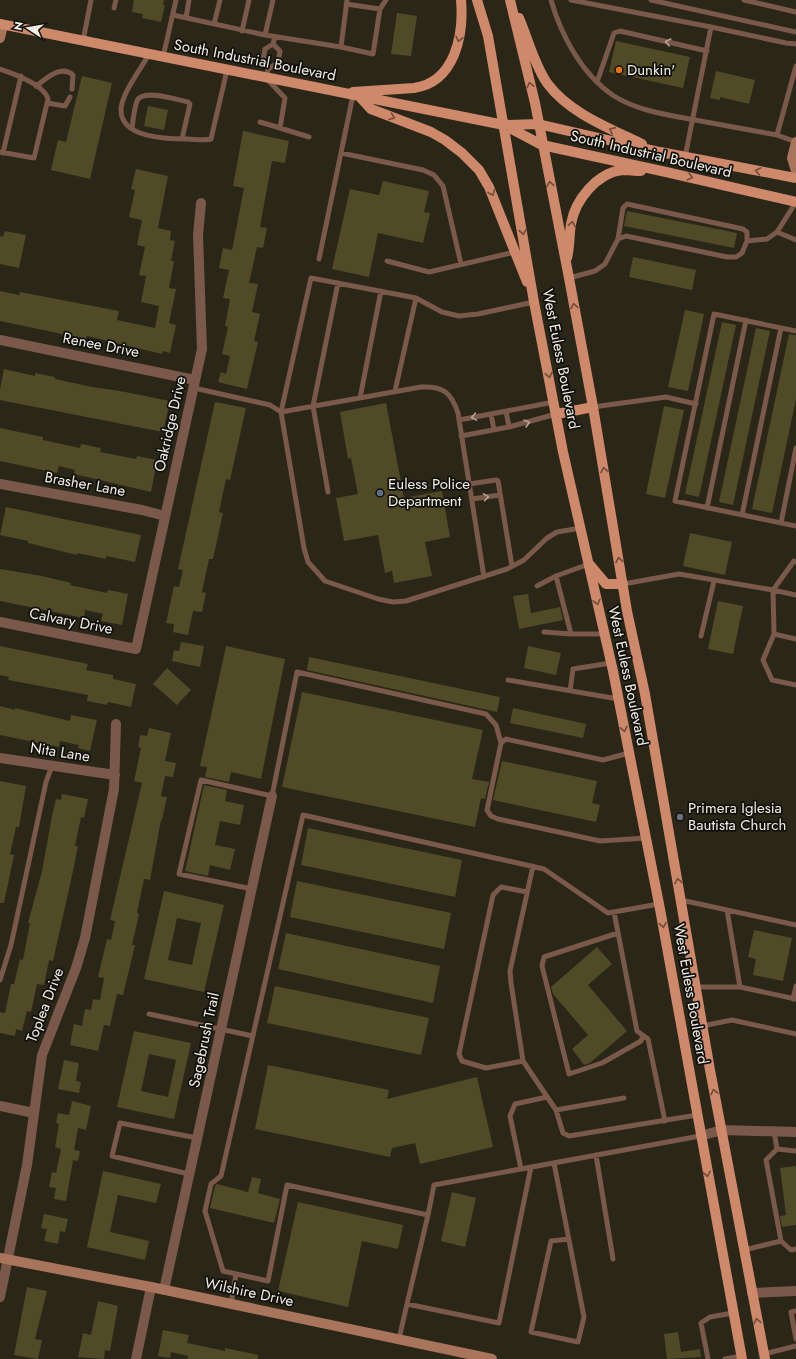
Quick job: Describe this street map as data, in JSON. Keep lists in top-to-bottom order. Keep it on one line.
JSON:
{"streets":{"main road":["South Industrial Boulevard","West Euless Boulevard"],"street":["Renee Drive","Oakridge Drive","Brasher Lane","Calvary Drive","Nita Lane","Toplea Drive","Sagebrush Trail","Wilshire Drive"]},"crossings":[["South Industrial Boulevard","West Euless Boulevard"],["Renee Drive","Oakridge Drive"],["Oakridge Drive","Brasher Lane"],["Oakridge Drive","Calvary Drive"],["Nita Lane","Toplea Drive"],["Toplea Drive","Wilshire Drive"],["Sagebrush Trail","Wilshire Drive"]],"places":["Dunkin'","Euless Police Department","Primera Iglesia Bautista Church"],"north":"left"}
